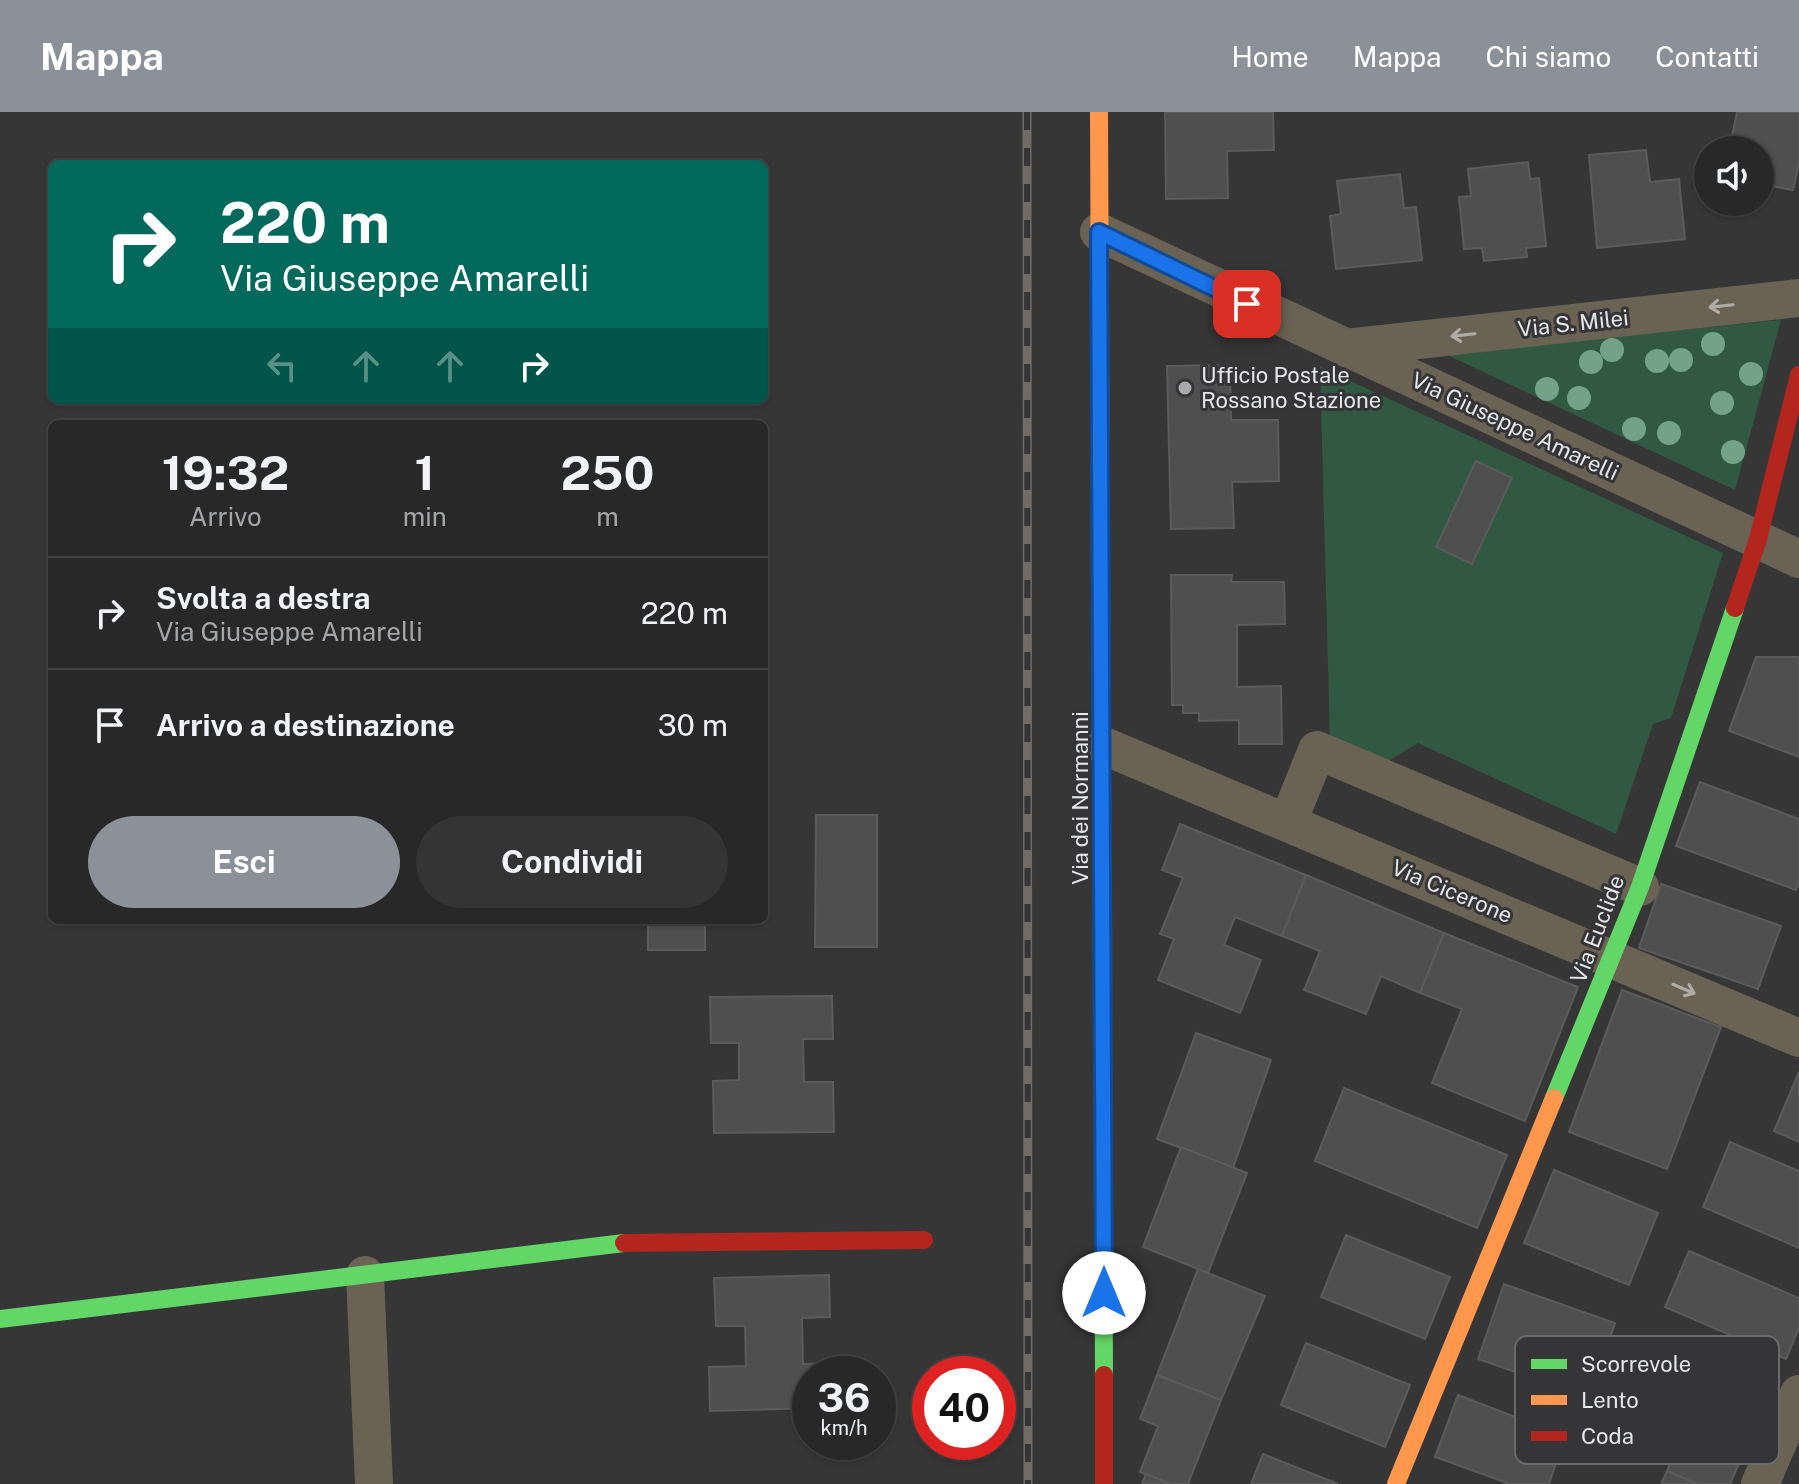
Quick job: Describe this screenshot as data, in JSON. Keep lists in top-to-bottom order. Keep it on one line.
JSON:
{"streets":{"street":["Via S. Milei","Via Giuseppe Amarelli","Via dei Normanni","Via Cicerone","Via Euclide"]},"crossings":[["Via S. Milei","Via Giuseppe Amarelli"],["Via Giuseppe Amarelli","Via dei Normanni"],["Via Giuseppe Amarelli","Via Euclide"],["Via dei Normanni","Via Cicerone"],["Via Cicerone","Via Euclide"]],"one_way":["Via S. Milei"],"places":["Ufficio Postale Rossano Stazione"],"legend":["Scorrevole","Lento","Coda"],"page":{"header":"Mappa","nav":["Home","Mappa","Chi siamo","Contatti"],"turn":["220 m","Via Giuseppe Amarelli"],"eta":["19:32","Arrivo","1","min","250","m"],"list":[{"name":"Svolta a destra","note":"Via Giuseppe Amarelli","value":"220 m"},{"name":"Arrivo a destinazione","value":"30 m"}],"buttons":["Esci","Condividi"],"speed":"36 km/h","limit":"40"}}
